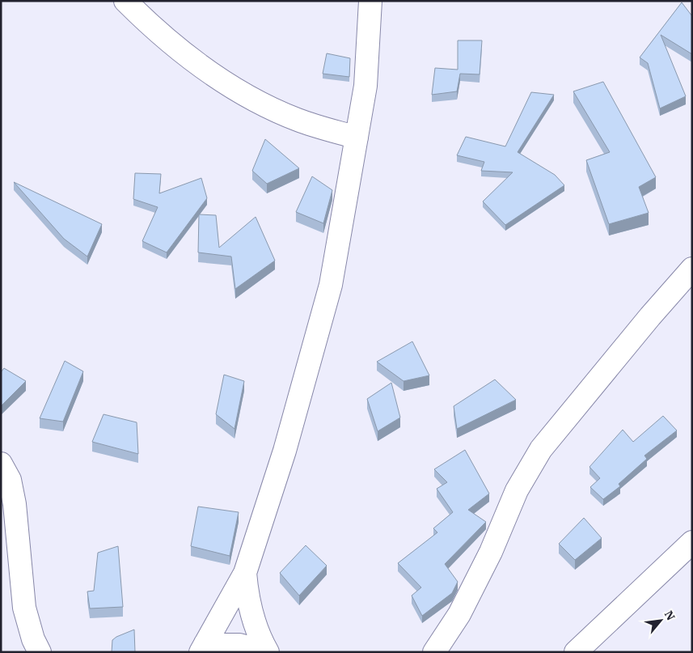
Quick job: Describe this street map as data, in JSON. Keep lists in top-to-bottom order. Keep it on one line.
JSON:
{"north":"top right"}
